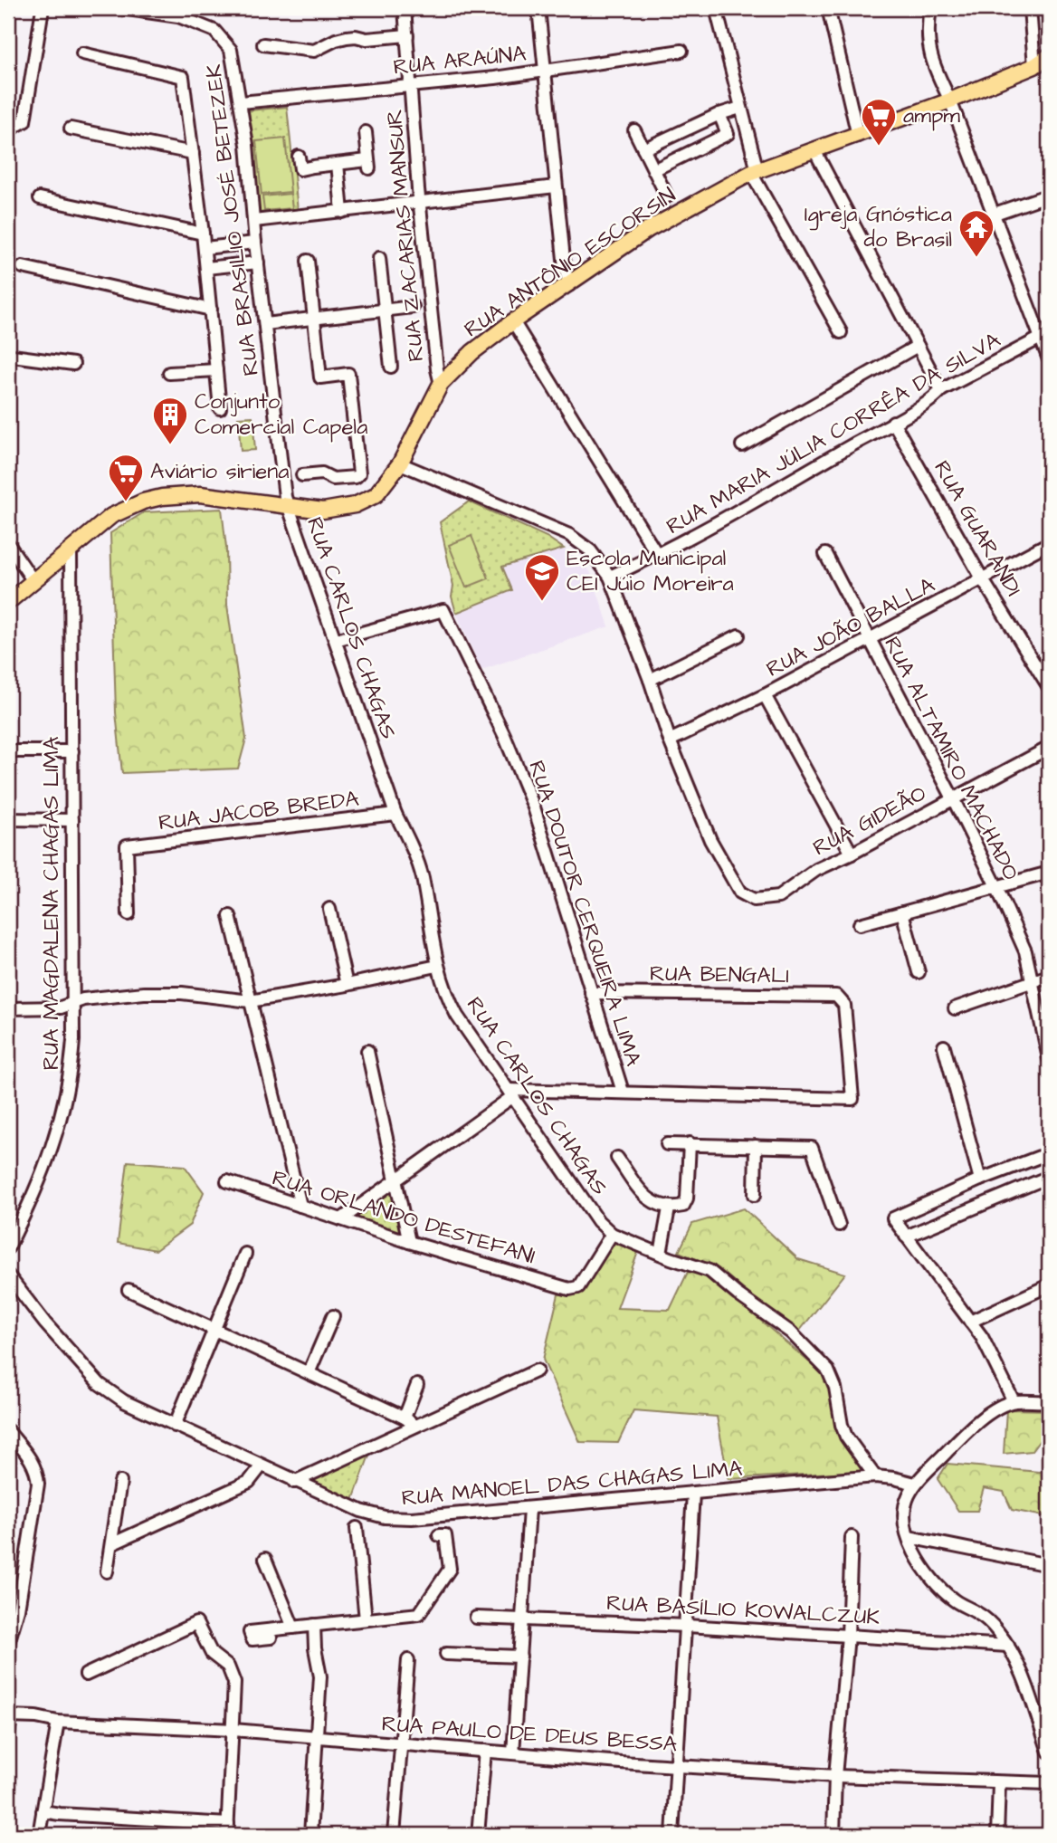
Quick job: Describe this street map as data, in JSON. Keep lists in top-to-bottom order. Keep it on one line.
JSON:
{"streets":{"main road":["RUA ANTÔNIO ESCORSIN"],"street":["RUA ARAÚNA","RUA BRASILIO JOSÉ BETEZEK","RUA ZACARIAS MANSUR","RUA MARIA JÚLIA CORRÊA DA SILVA","RUA GUARANDI","RUA JOÃO BALLA","RUA CARLOS CHAGAS","RUA ALTAMIRO MACHADO","RUA JACOB BREDA","RUA GIDEÃO","RUA MAGDALENA CHAGAS LIMA","RUA DOUTOR CERQUEIRA LIMA","RUA BENGALI","RUA ORLANDO DESTEFANI","RUA MANOEL DAS CHAGAS LIMA","RUA BASÍLIO KOWALCZUK","RUA PAULO DE DEUS BESSA"]},"crossings":[["RUA ARAÚNA","RUA BRASILIO JOSÉ BETEZEK"],["RUA ARAÚNA","RUA ZACARIAS MANSUR"],["RUA BRASILIO JOSÉ BETEZEK","RUA ANTÔNIO ESCORSIN"],["RUA BRASILIO JOSÉ BETEZEK","RUA CARLOS CHAGAS"],["RUA ZACARIAS MANSUR","RUA ANTÔNIO ESCORSIN"],["RUA ANTÔNIO ESCORSIN","RUA CARLOS CHAGAS"],["RUA ANTÔNIO ESCORSIN","RUA MAGDALENA CHAGAS LIMA"],["RUA MARIA JÚLIA CORRÊA DA SILVA","RUA GUARANDI"],["RUA GUARANDI","RUA JOÃO BALLA"],["RUA JOÃO BALLA","RUA ALTAMIRO MACHADO"],["RUA JOÃO BALLA","RUA GIDEÃO"],["RUA CARLOS CHAGAS","RUA JACOB BREDA"],["RUA CARLOS CHAGAS","RUA DOUTOR CERQUEIRA LIMA"],["RUA CARLOS CHAGAS","RUA ORLANDO DESTEFANI"],["RUA CARLOS CHAGAS","RUA MANOEL DAS CHAGAS LIMA"],["RUA ALTAMIRO MACHADO","RUA GIDEÃO"],["RUA DOUTOR CERQUEIRA LIMA","RUA BENGALI"]],"places":{"supermarket":["ampm","Aviário siriena"],"temple":["Igreja Gnóstica do Brasil"],"building":["Conjunto Comercial Capela"],"school or university":["Escola Municipal CEI Júio Moreira"]}}
